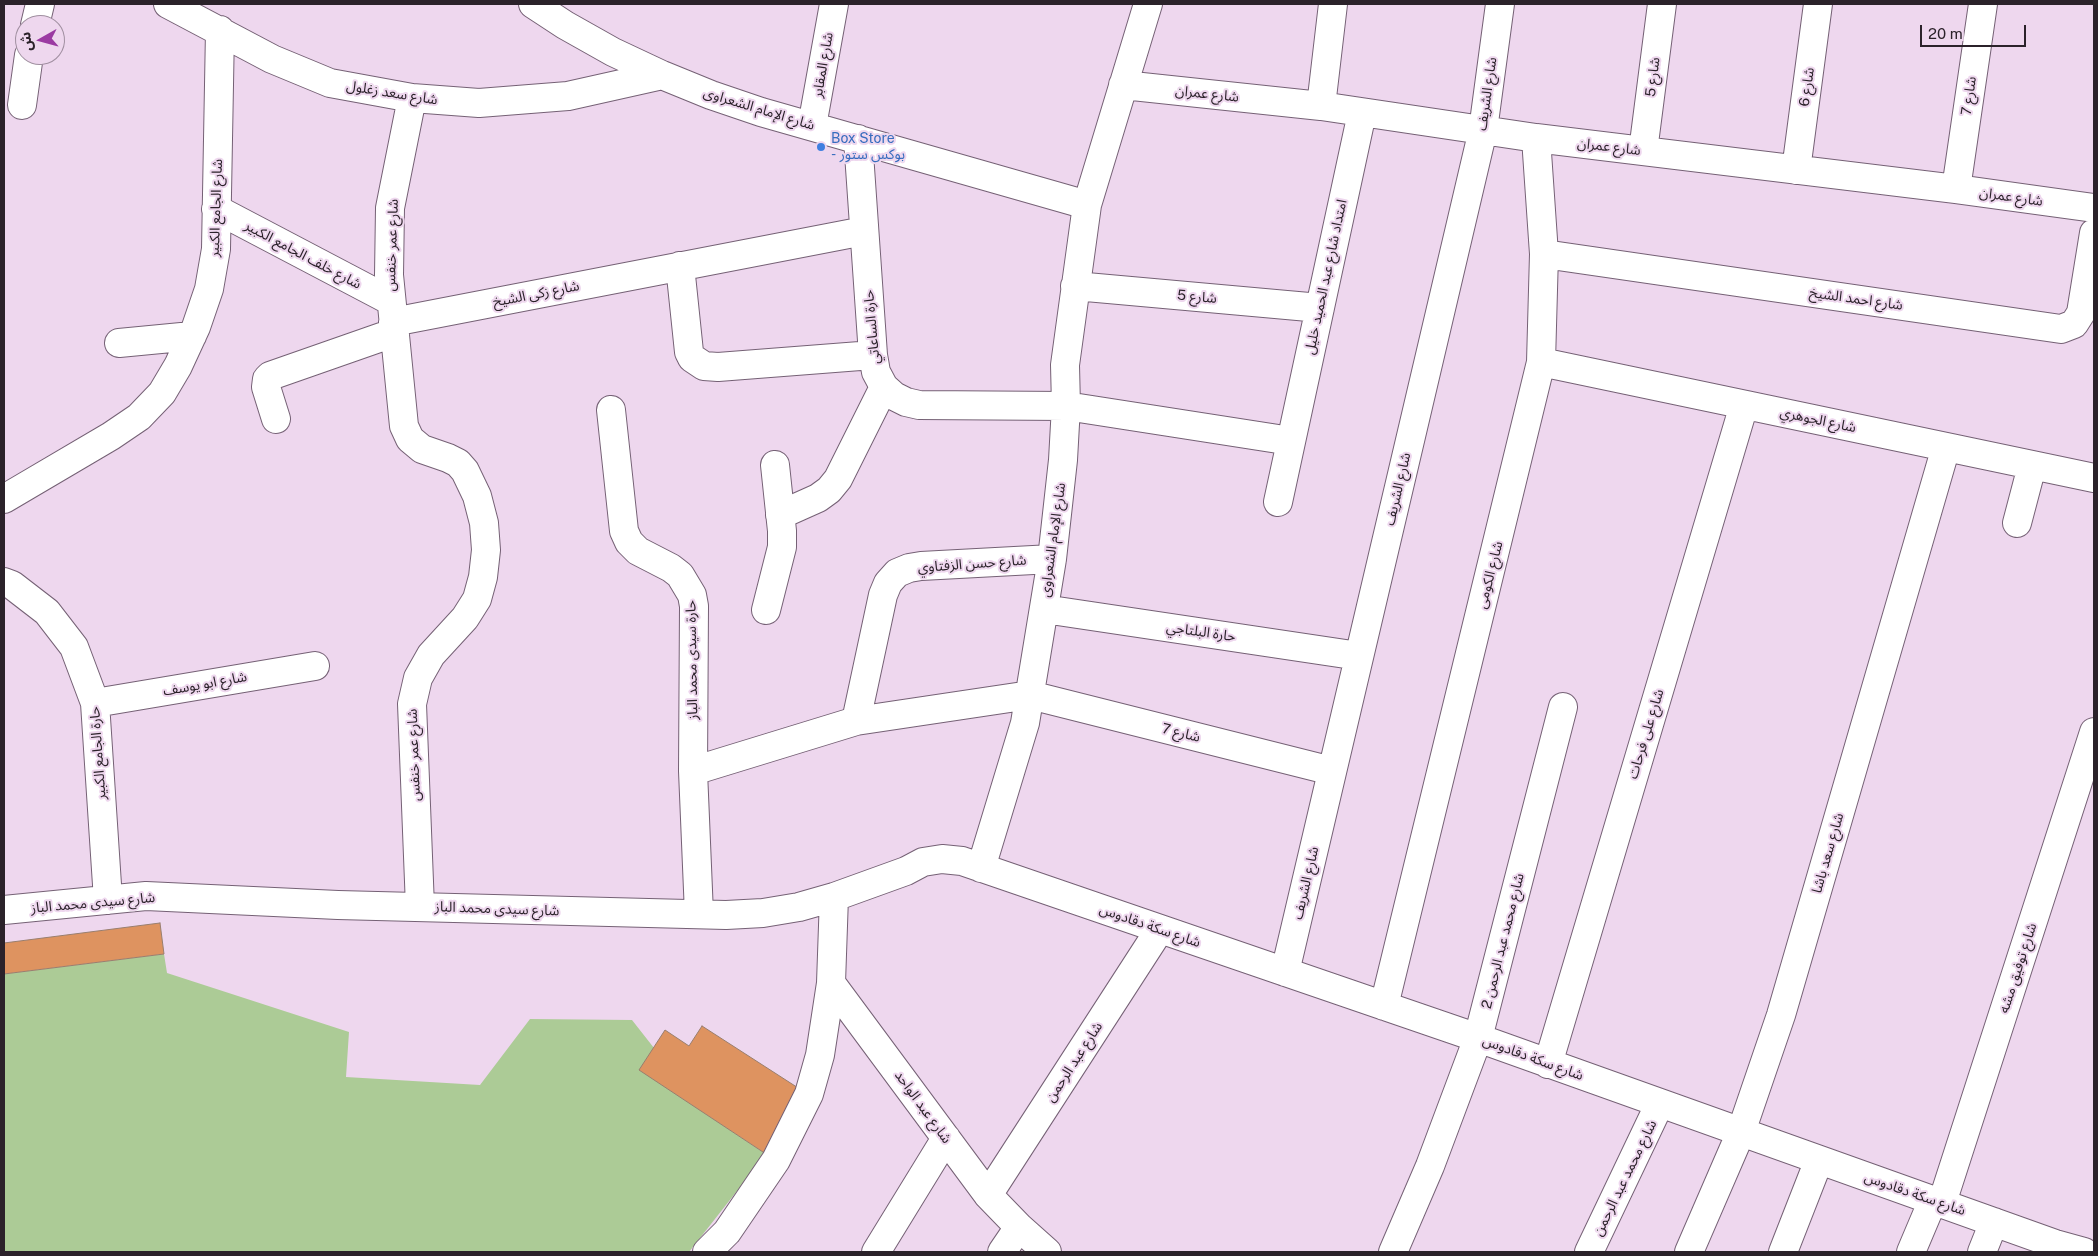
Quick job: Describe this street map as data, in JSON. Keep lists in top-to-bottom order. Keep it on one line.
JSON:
{"streets":{"street":["شارع المقابر","شارع 5","شارع 6","شارع سعد زغلول","شارع عمران","شارع الشريف","شارع 7","شارع الإمام الشعراوى","شارع الجامع الكبير","شارع عمر خنفس","شارع خلف الجامع الكبير","امتداد شارع عبد الحميد خليل","شارع زكى الشيخ","شارع احمد الشيخ","حارة الساعاتي","شارع الجوهري","شارع حسن الزفتاوي","شارع الكومى","حارة البلتاجي","حارة سيدى محمد الباز","شارع ابو يوسف","شارع على فرحات","حارة الجامع الكبير","شارع سعد باشا","شارع سيدى محمد الباز","شارع سكة دقادوس","شارع محمد عبد الرحمن 2","شارع توفيق مشه","شارع عبد الرحمن","شارع عبد الواحد","شارع محمد عبد الرحمن"]},"crossings":[["شارع المقابر","شارع الإمام الشعراوى"],["شارع 5","شارع عمران"],["شارع 5","شارع الإمام الشعراوى"],["شارع 5","امتداد شارع عبد الحميد خليل"],["شارع 6","شارع عمران"],["شارع سعد زغلول","شارع الإمام الشعراوى"],["شارع سعد زغلول","شارع الجامع الكبير"],["شارع سعد زغلول","شارع عمر خنفس"],["شارع عمران","شارع الشريف"],["شارع عمران","شارع 7"],["شارع عمران","شارع الإمام الشعراوى"],["شارع عمران","امتداد شارع عبد الحميد خليل"],["شارع عمران","شارع الكومى"],["شارع الشريف","شارع 7"],["شارع الشريف","حارة البلتاجي"],["شارع الشريف","شارع سكة دقادوس"],["شارع 7","شارع الإمام الشعراوى"],["شارع الإمام الشعراوى","حارة الساعاتي"],["شارع الإمام الشعراوى","شارع حسن الزفتاوي"],["شارع الإمام الشعراوى","حارة البلتاجي"],["شارع الإمام الشعراوى","شارع سيدى محمد الباز"],["شارع الإمام الشعراوى","شارع سكة دقادوس"],["شارع الجامع الكبير","شارع خلف الجامع الكبير"],["شارع عمر خنفس","شارع خلف الجامع الكبير"],["شارع عمر خنفس","شارع زكى الشيخ"],["شارع عمر خنفس","شارع سيدى محمد الباز"],["شارع خلف الجامع الكبير","شارع زكى الشيخ"],["شارع زكى الشيخ","حارة الساعاتي"],["شارع احمد الشيخ","شارع الكومى"],["شارع الجوهري","شارع الكومى"],["شارع الجوهري","شارع على فرحات"],["شارع الجوهري","شارع سعد باشا"],["شارع الكومى","شارع سكة دقادوس"],["حارة سيدى محمد الباز","شارع سيدى محمد الباز"],["شارع ابو يوسف","حارة الجامع الكبير"],["شارع على فرحات","شارع سكة دقادوس"],["حارة الجامع الكبير","شارع سيدى محمد الباز"],["شارع سعد باشا","شارع سكة دقادوس"],["شارع سيدى محمد الباز","شارع سكة دقادوس"],["شارع سكة دقادوس","شارع محمد عبد الرحمن 2"],["شارع سكة دقادوس","شارع توفيق مشه"],["شارع سكة دقادوس","شارع عبد الرحمن"],["شارع سكة دقادوس","شارع محمد عبد الرحمن"],["شارع عبد الرحمن","شارع عبد الواحد"]],"places":["Box Store - بوكس ستور"],"scale_bar":"20 m","north":"left"}
